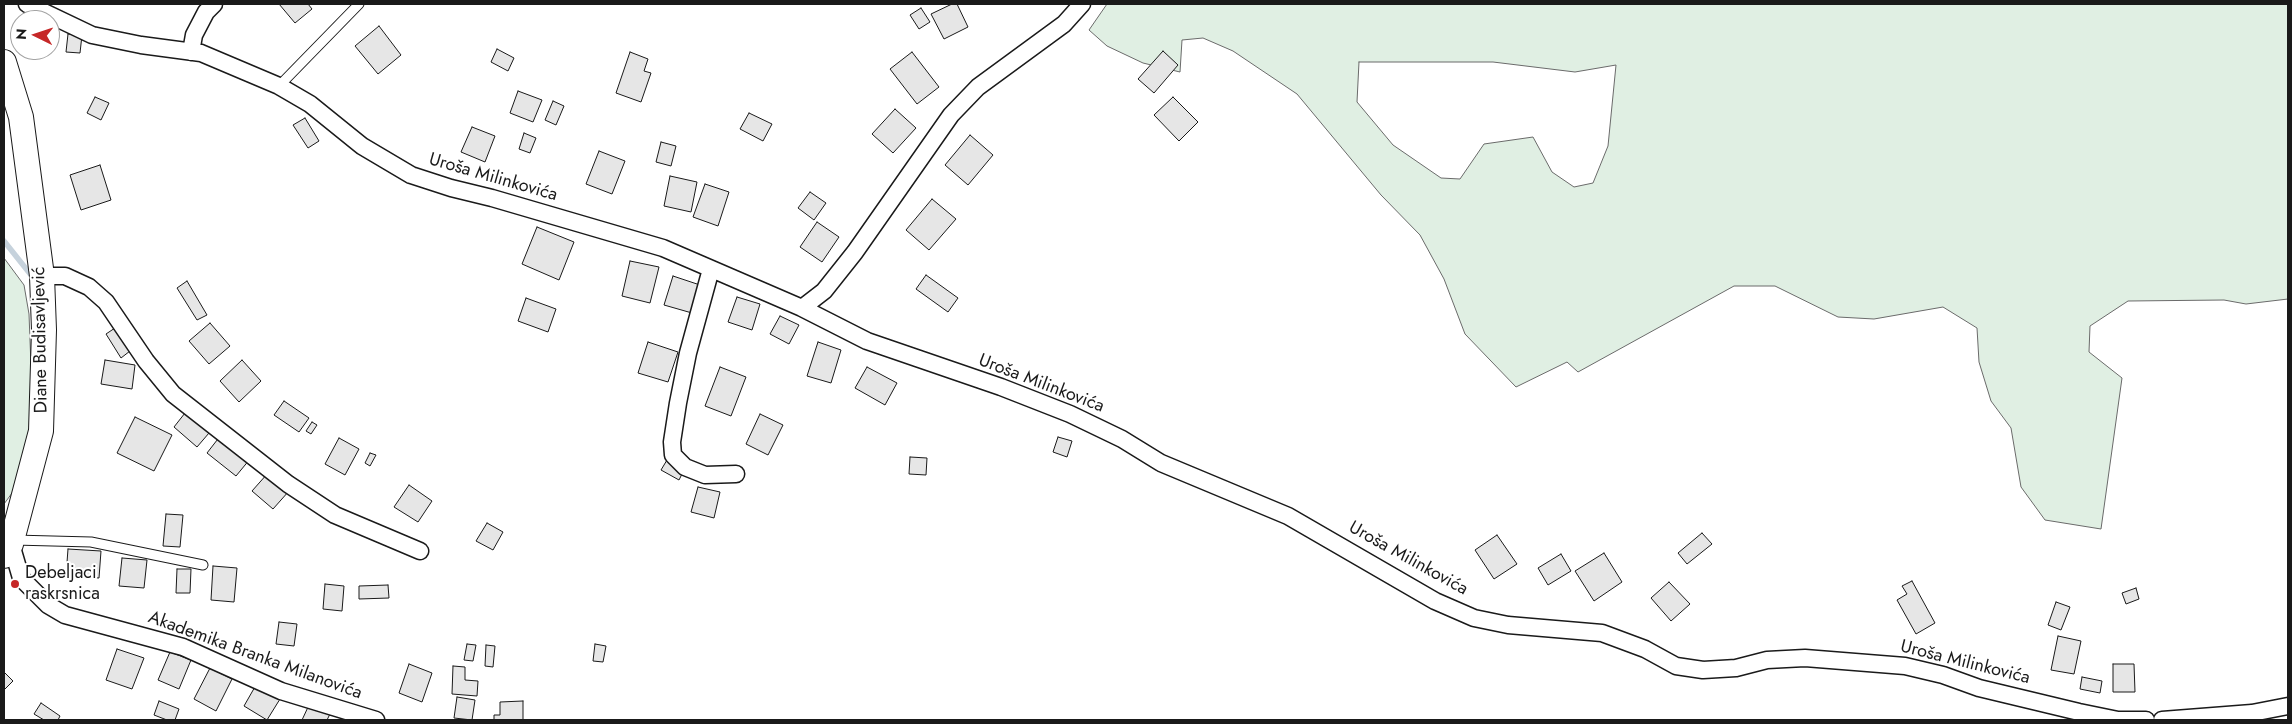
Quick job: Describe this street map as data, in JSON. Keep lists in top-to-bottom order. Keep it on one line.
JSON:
{"streets":{"street":["Uroša Milinkovića","Diane Budisavljević","Akademika Branka Milanovića"]},"crossings":[["Diane Budisavljević","Akademika Branka Milanovića"]],"places":["Debeljaci raskrsnica"],"north":"left"}
